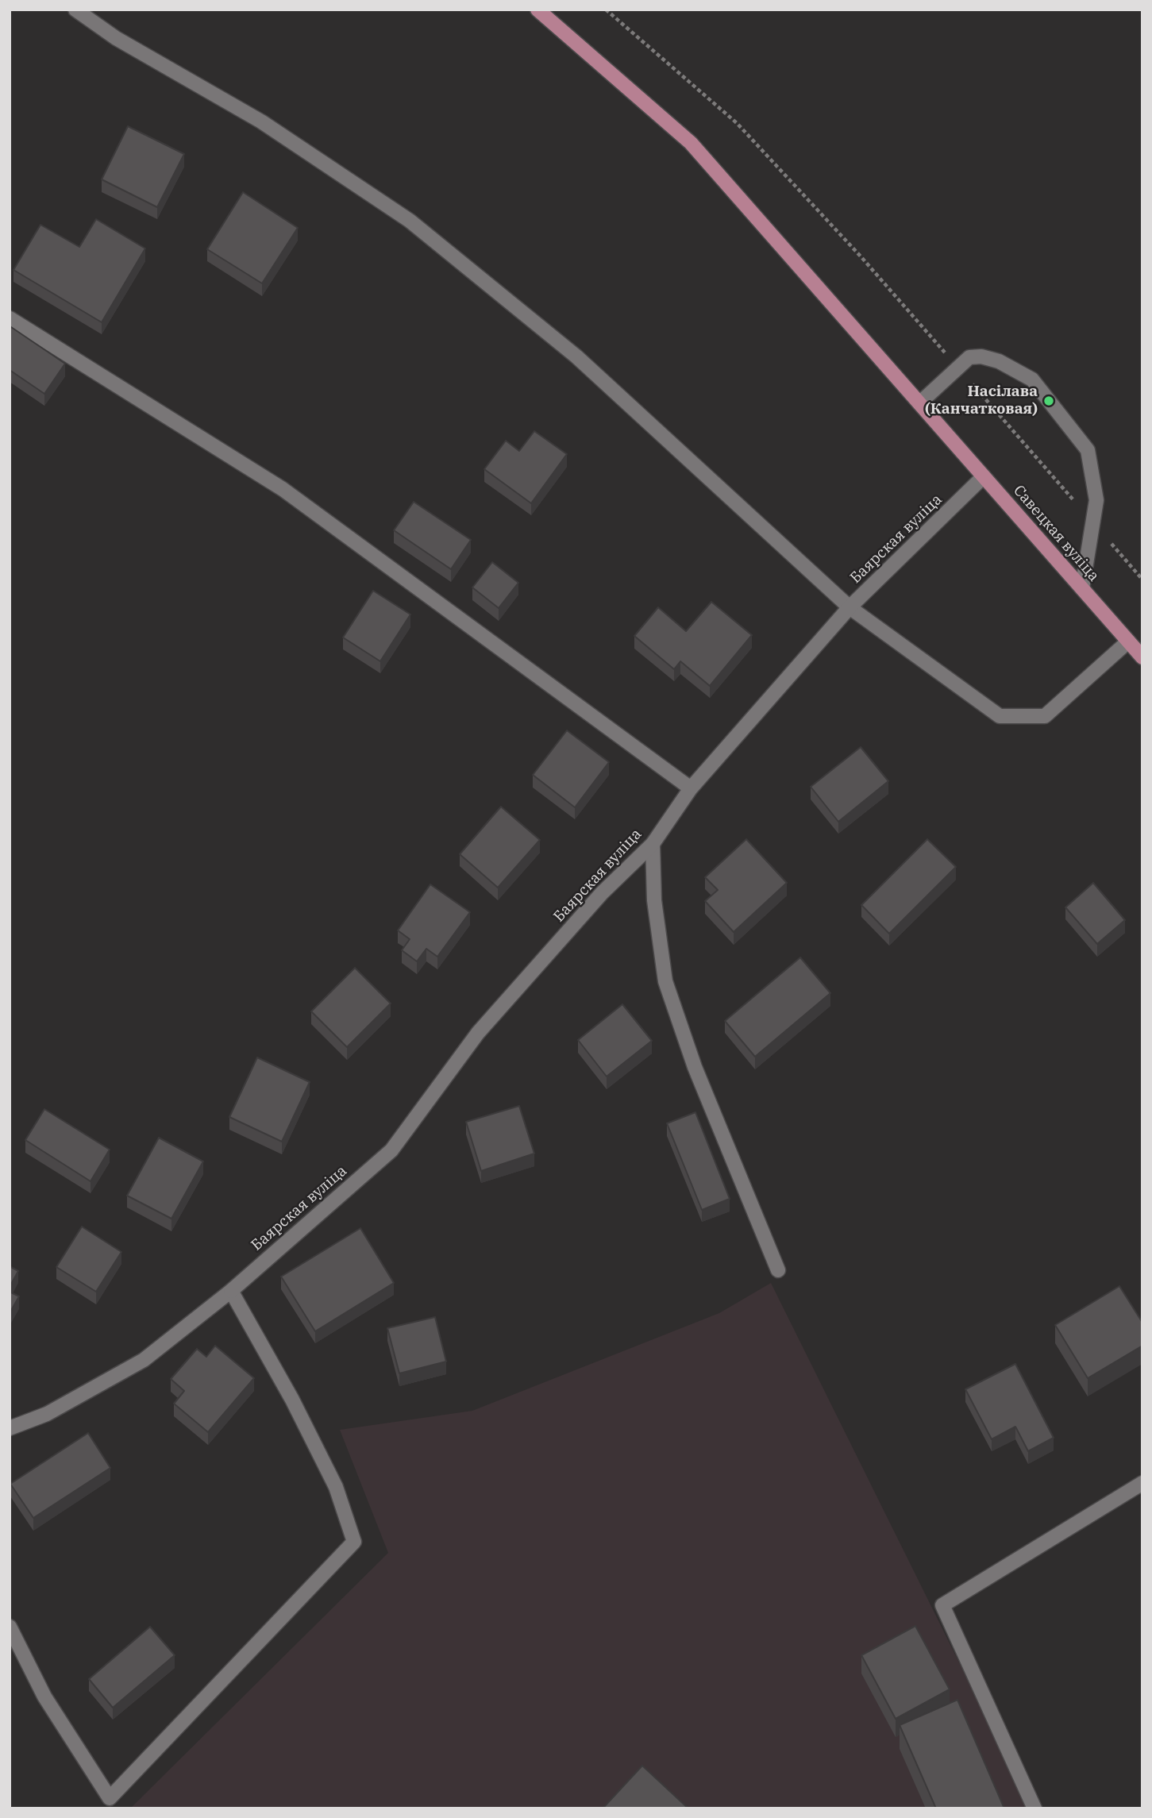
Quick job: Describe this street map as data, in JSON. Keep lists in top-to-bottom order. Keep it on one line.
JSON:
{"streets":{"main road":["Савецкая вуліца"],"street":["Баярская вуліца"]},"crossings":[["Савецкая вуліца","Баярская вуліца"]],"places":["Насілава (Канчатковая)"]}
